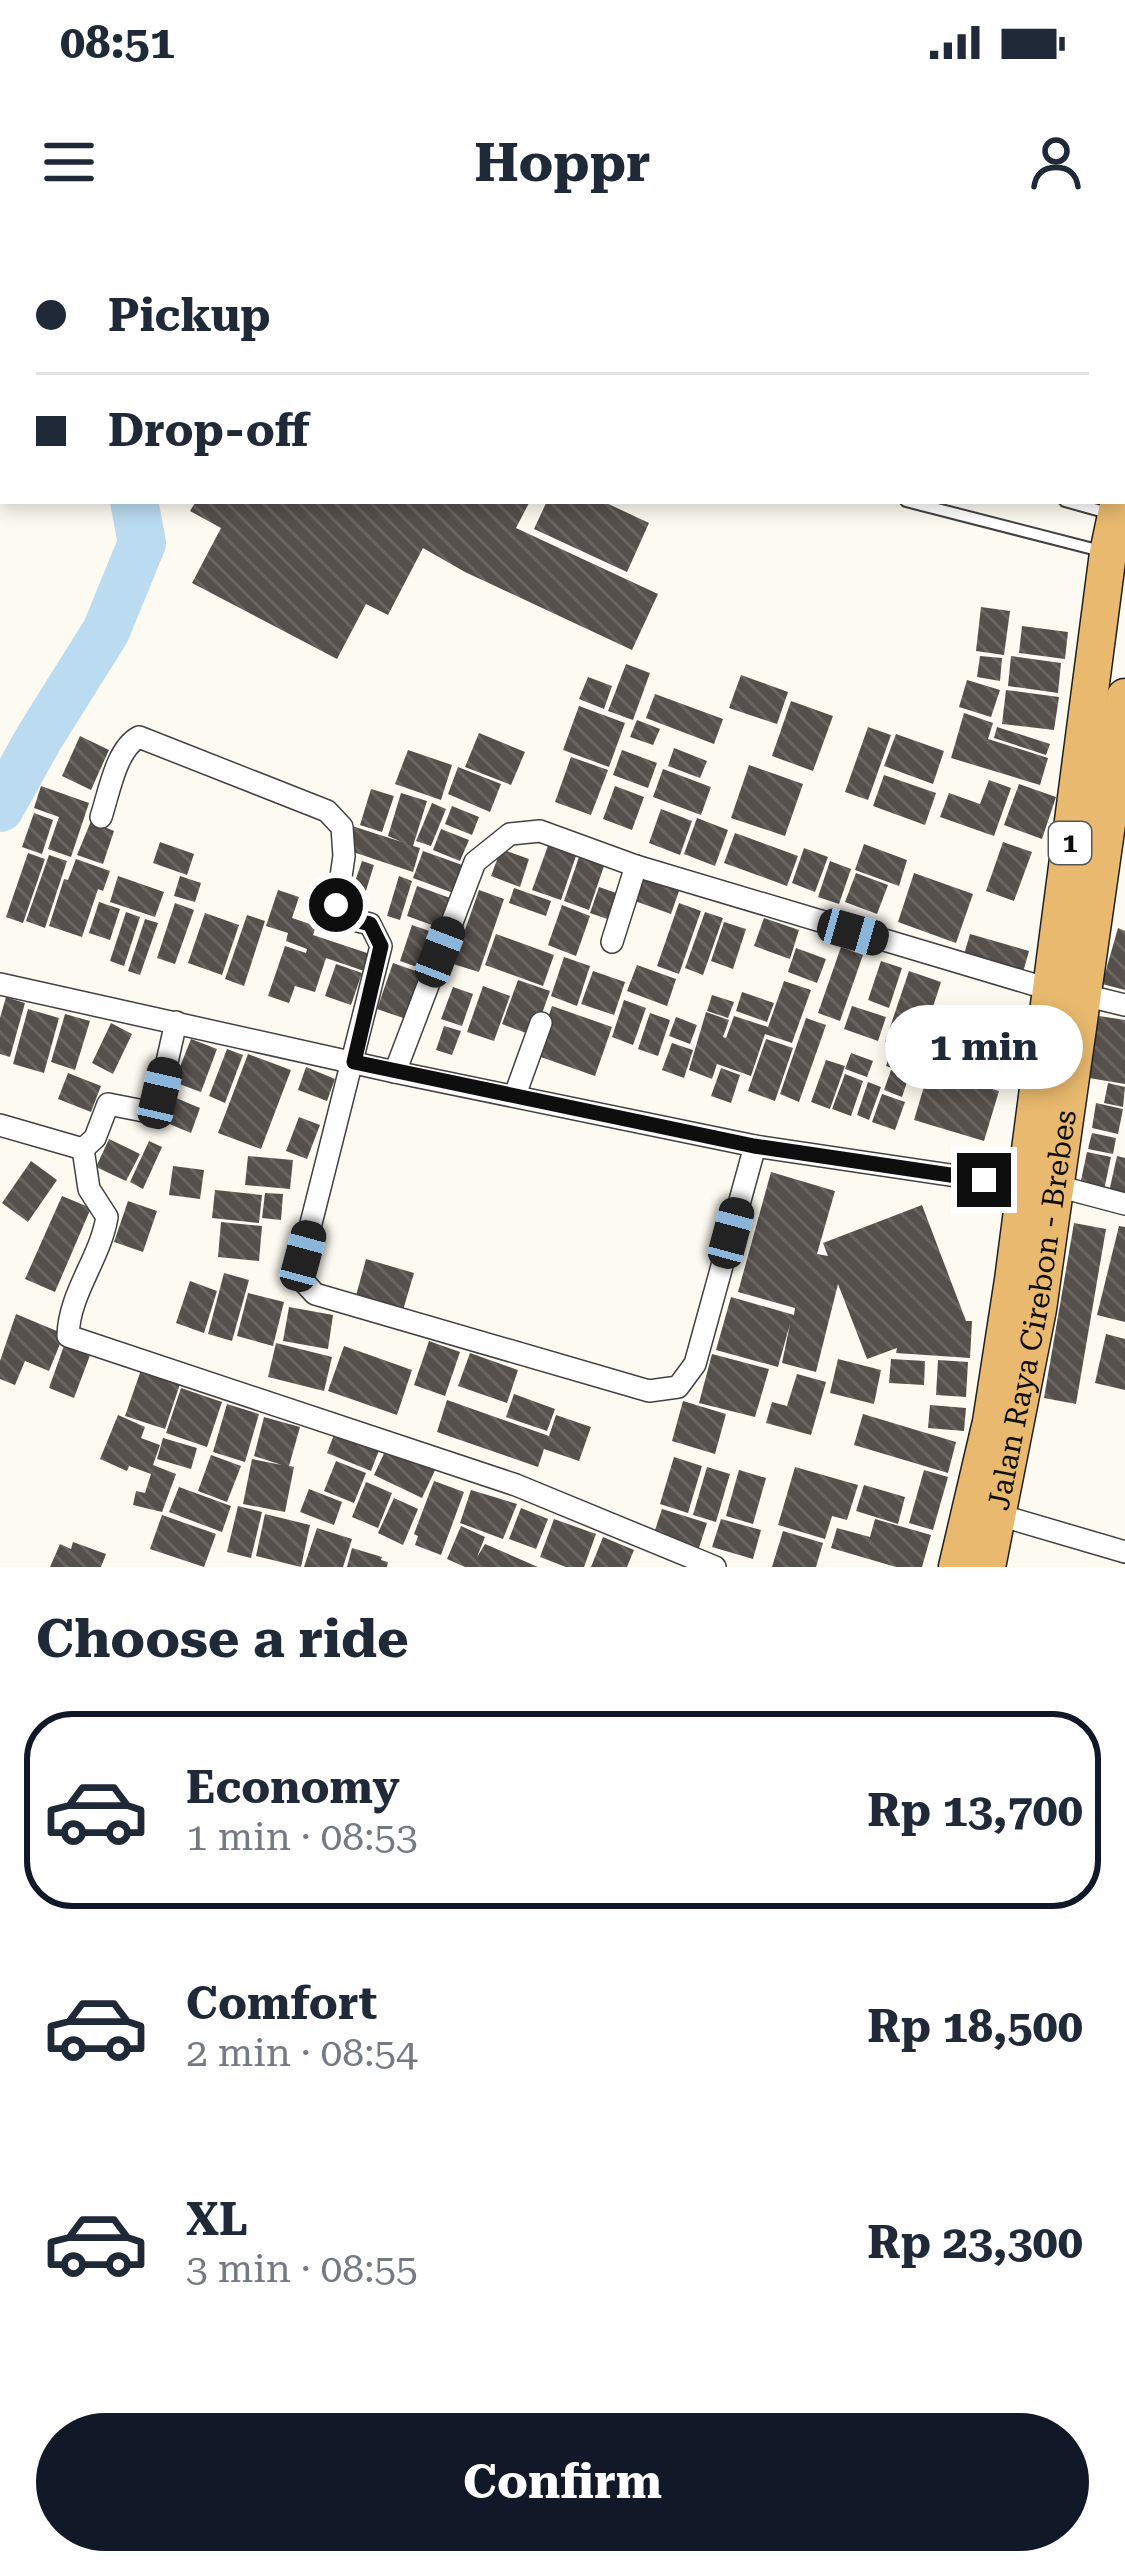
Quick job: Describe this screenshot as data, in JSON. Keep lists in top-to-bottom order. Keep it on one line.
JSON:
{"streets":{"highway":["1","Jalan Raya Cirebon - Brebes"]},"page":{"status":"08:51","header":"Hoppr","banner":["Pickup","Drop-off"],"bubble":"1 min","heading":"Choose a ride","list":[{"name":"Economy","note":"1 min · 08:53","value":"Rp 13,700"},{"name":"Comfort","note":"2 min · 08:54","value":"Rp 18,500"},{"name":"XL","note":"3 min · 08:55","value":"Rp 23,300"}],"buttons":"Confirm"}}
